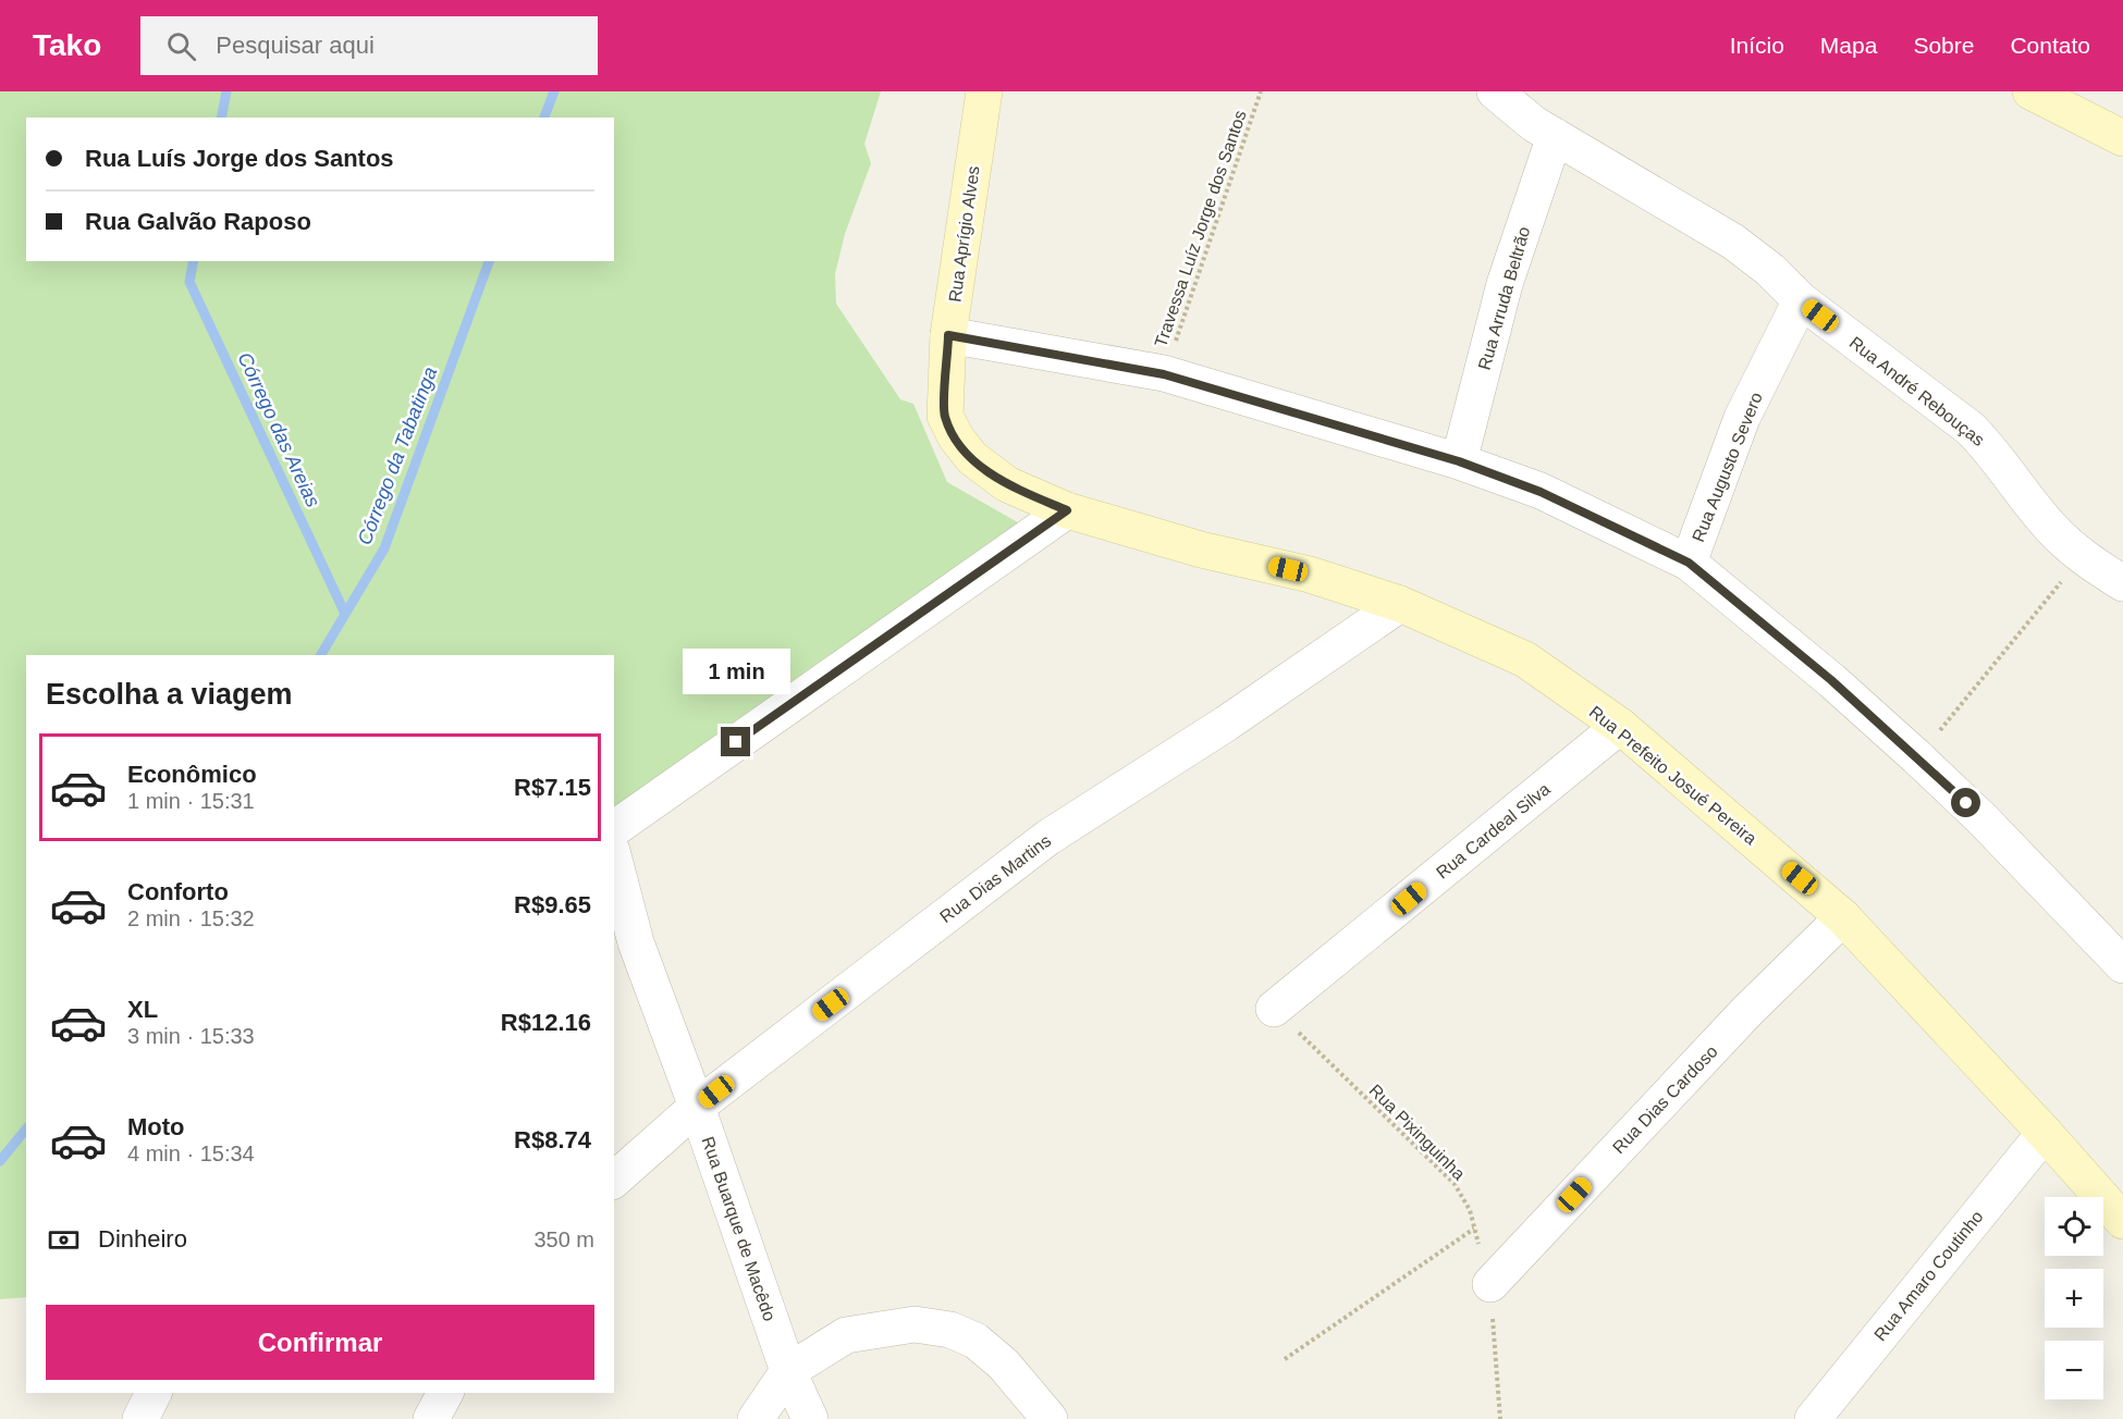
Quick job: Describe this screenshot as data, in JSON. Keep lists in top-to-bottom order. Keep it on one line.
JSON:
{"streets":{"street":["Rua Aprígio Alves","Rua Arruda Beltrão","Rua André Rebouças","Rua Augusto Severo","Rua Prefeito Josué Pereira","Rua Cardeal Silva","Rua Dias Martins","Rua Dias Cardoso","Rua Buarque de Macêdo","Rua Amaro Coutinho"],"path":["Travessa Luíz Jorge dos Santos","Rua Pixinguinha"]},"crossings":[["Rua Aprígio Alves","Rua Prefeito Josué Pereira"],["Rua Arruda Beltrão","Rua André Rebouças"],["Rua André Rebouças","Rua Augusto Severo"],["Rua Prefeito Josué Pereira","Rua Cardeal Silva"],["Rua Prefeito Josué Pereira","Rua Dias Martins"],["Rua Prefeito Josué Pereira","Rua Dias Cardoso"],["Rua Prefeito Josué Pereira","Rua Amaro Coutinho"],["Rua Cardeal Silva","Rua Pixinguinha"],["Rua Dias Martins","Rua Buarque de Macêdo"],["Rua Dias Cardoso","Rua Pixinguinha"]],"water":["Córrego das Areias","Córrego da Tabatinga"],"page":{"header":"Tako","search":"Pesquisar aqui","nav":["Início","Mapa","Sobre","Contato"],"banner":["Rua Luís Jorge dos Santos","Rua Galvão Raposo"],"bubble":"1 min","heading":"Escolha a viagem","list":[{"name":"Econômico","note":"1 min · 15:31","value":"R$7.15"},{"name":"Conforto","note":"2 min · 15:32","value":"R$9.65"},{"name":"XL","note":"3 min · 15:33","value":"R$12.16"},{"name":"Moto","note":"4 min · 15:34","value":"R$8.74"}],"map_buttons":["+","−"],"pay":["Dinheiro","350 m"],"buttons":"Confirmar"}}
